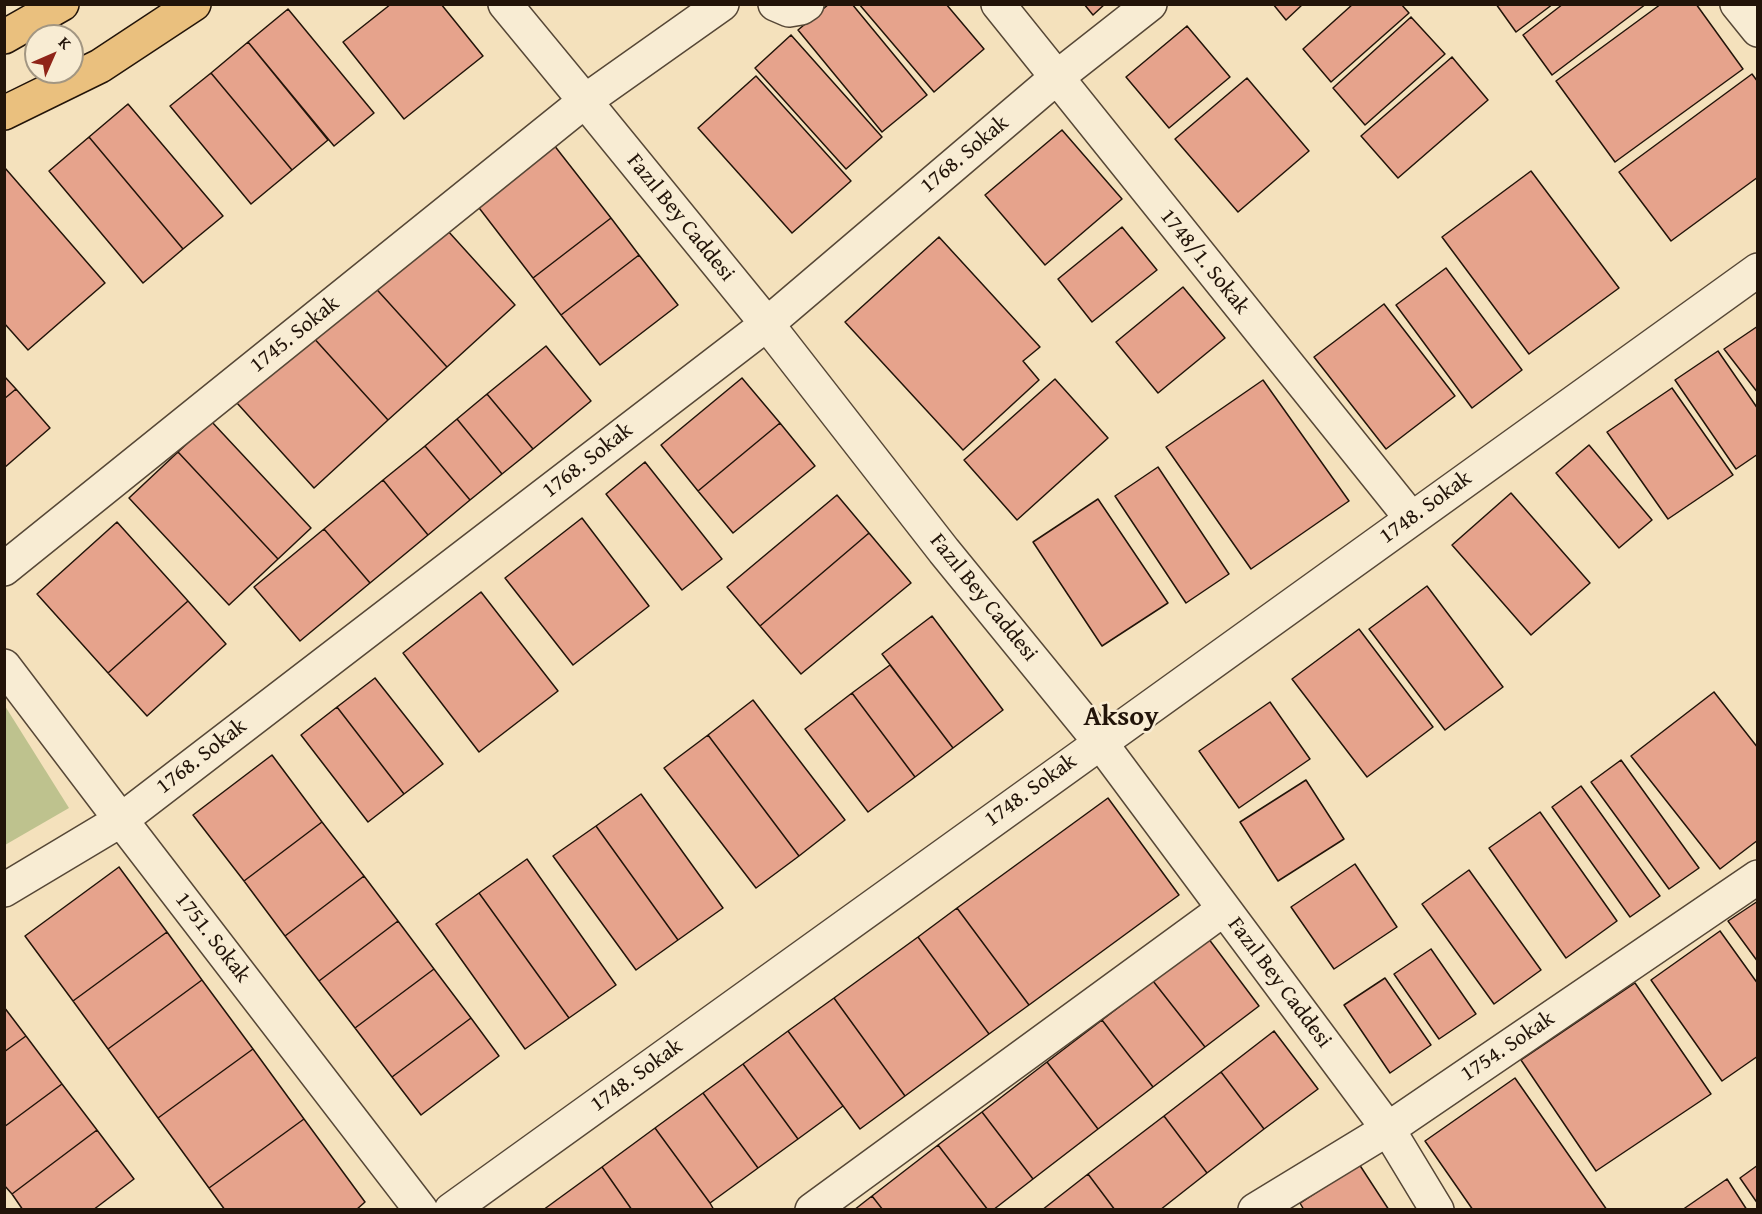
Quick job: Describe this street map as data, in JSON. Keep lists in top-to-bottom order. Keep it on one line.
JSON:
{"streets":{"street":["1768. Sokak","Fazıl Bey Caddesi","1748/1. Sokak","1745. Sokak","1748. Sokak","1751. Sokak","1754. Sokak"]},"crossings":[["1768. Sokak","Fazıl Bey Caddesi"],["1768. Sokak","1748/1. Sokak"],["1768. Sokak","1751. Sokak"],["Fazıl Bey Caddesi","1745. Sokak"],["Fazıl Bey Caddesi","1748. Sokak"],["Fazıl Bey Caddesi","1754. Sokak"],["1748/1. Sokak","1748. Sokak"]],"districts":["Aksoy"],"north":"top right"}
